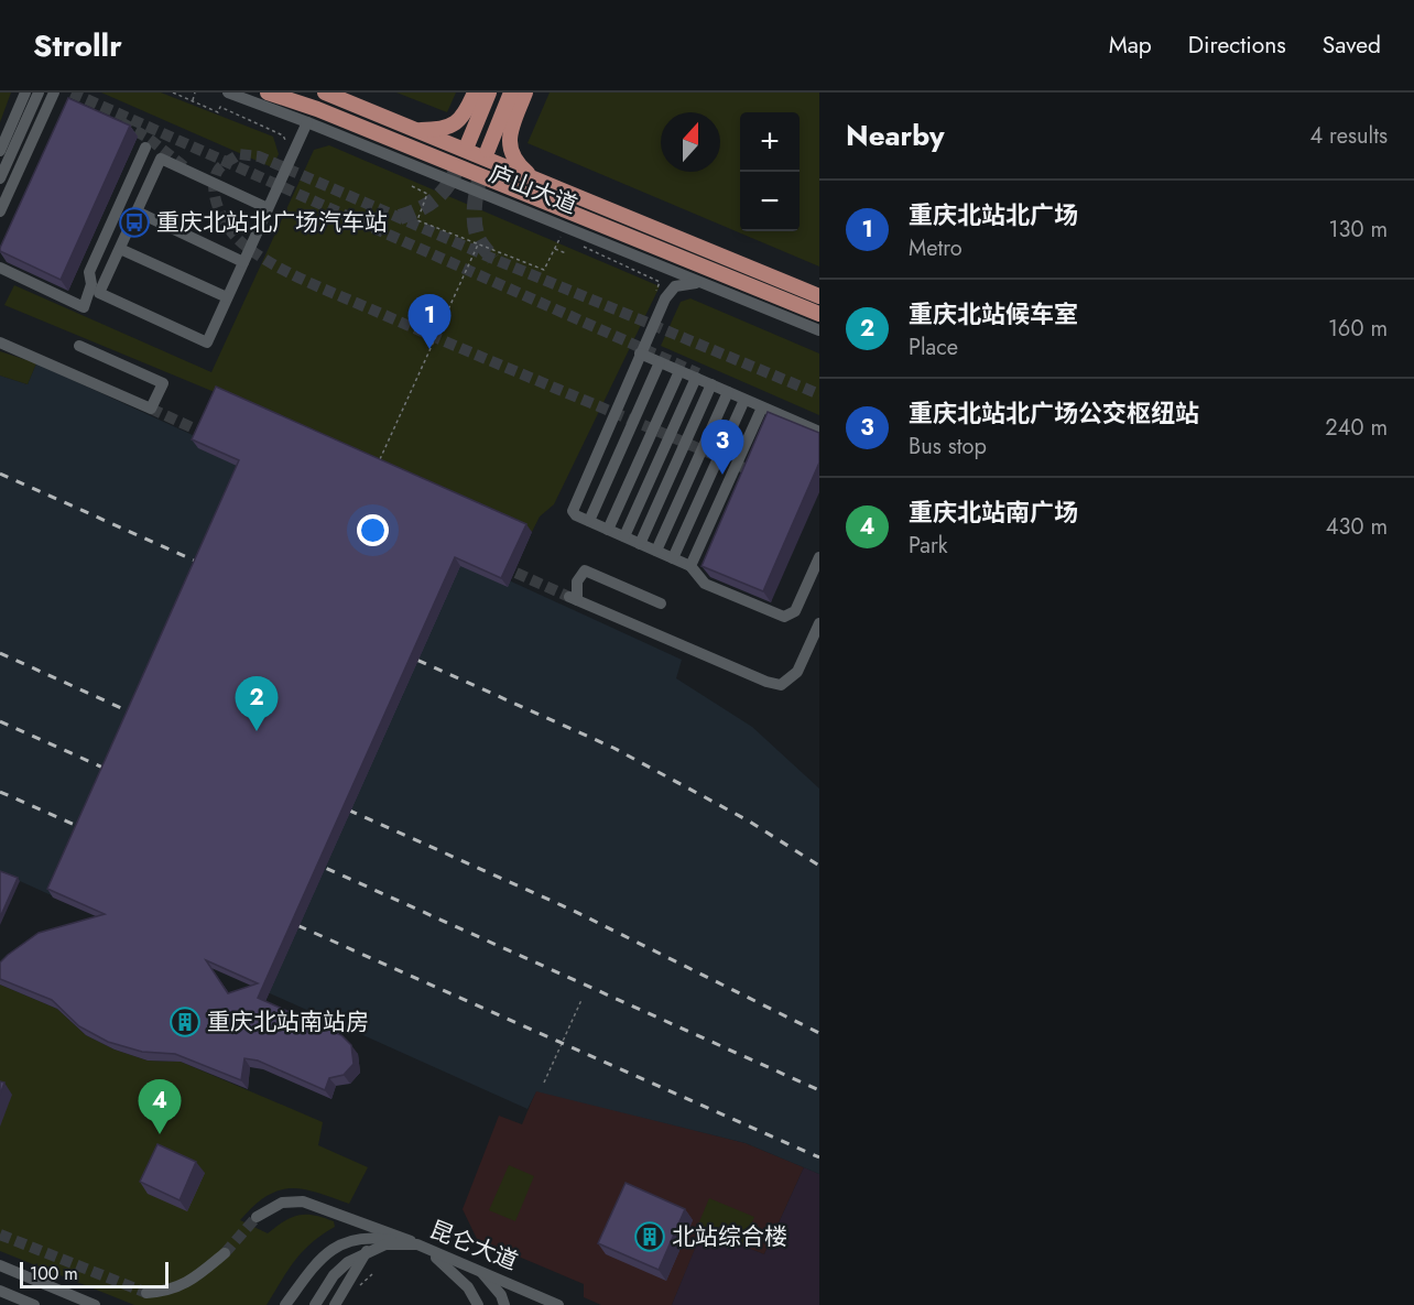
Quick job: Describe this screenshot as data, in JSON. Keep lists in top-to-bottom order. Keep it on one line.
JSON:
{"streets":{"main road":["庐山大道"],"street":["昆仑大道"]},"places":{"bus stop":["重庆北站北广场汽车站"],"building":["重庆北站南站房","北站综合楼"]},"scale_bar":"100 m","north":"top","page":{"header":"Strollr","nav":["Map","Directions","Saved"],"heading":["Nearby","4 results"],"map_buttons":["+","−"],"list":[{"mark":"1","name":"重庆北站北广场","note":"Metro","value":"130 m"},{"mark":"2","name":"重庆北站候车室","note":"Place","value":"160 m"},{"mark":"3","name":"重庆北站北广场公交枢纽站","note":"Bus stop","value":"240 m"},{"mark":"4","name":"重庆北站南广场","note":"Park","value":"430 m"}],"pins":["1","3","2","4"],"scale":"100 m"}}
